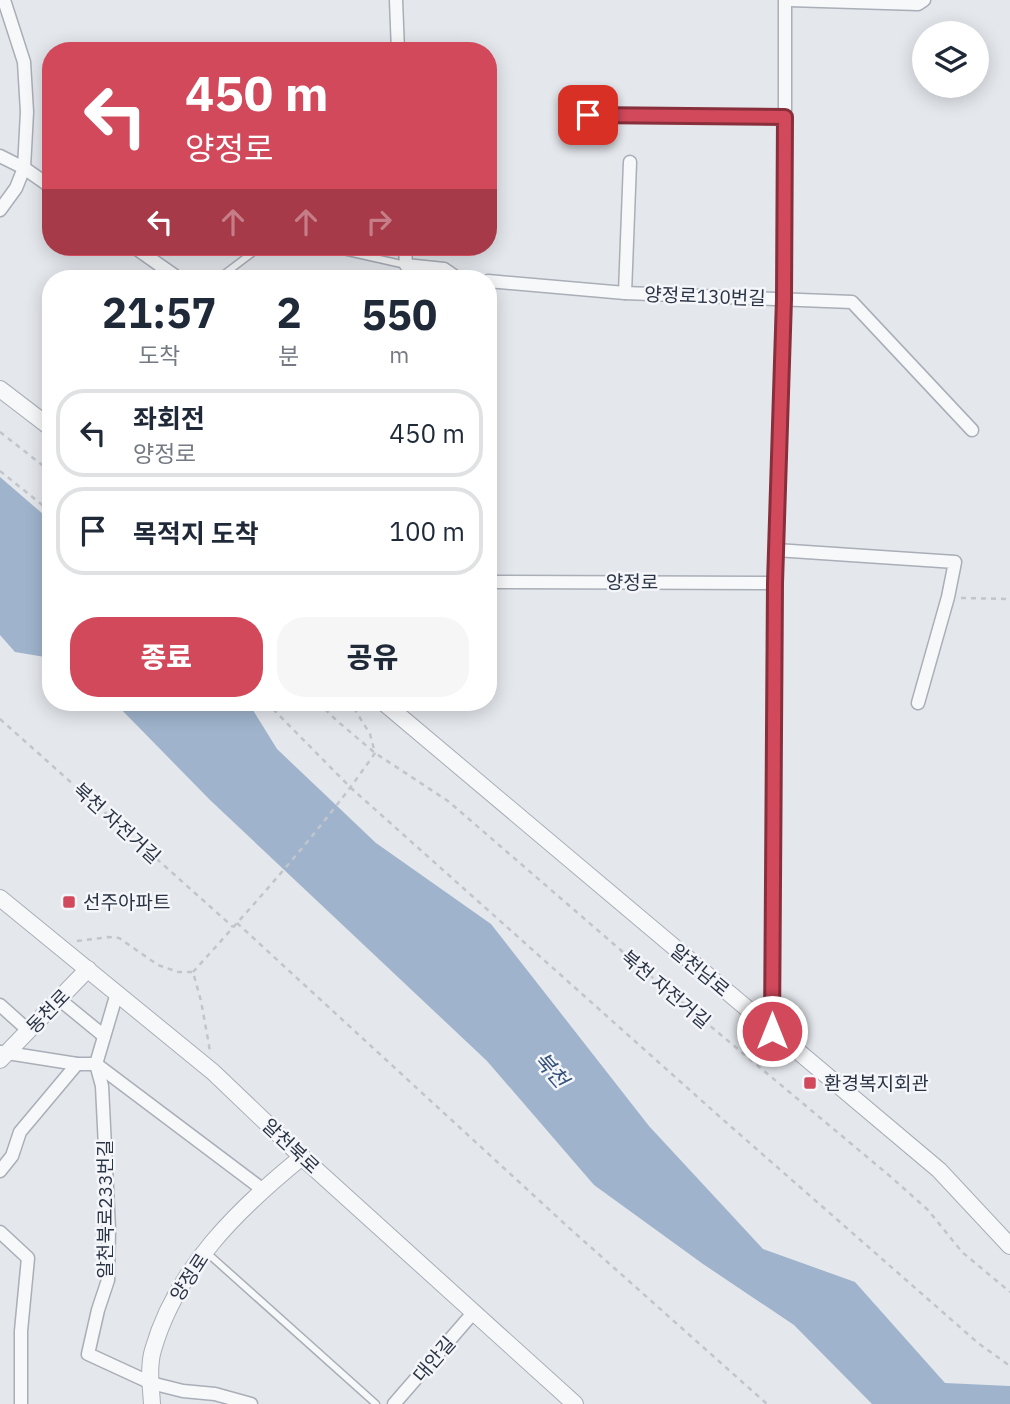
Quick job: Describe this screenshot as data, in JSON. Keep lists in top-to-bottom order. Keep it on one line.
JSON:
{"streets":{"street":["양정로130번길","양정로","알천남로","동천로","알천북로","알천북로233번길","대안길"],"path":["북천 자전거길"]},"crossings":[["양정로","알천북로"],["양정로","알천북로233번길"],["동천로","알천북로"],["동천로","알천북로233번길"],["알천북로","알천북로233번길"],["알천북로","대안길"]],"water":["북천"],"places":{"transit":["선주아파트","환경복지회관"]},"page":{"turn":["450 m","양정로"],"eta":["21:57","도착","2","분","550","m"],"list":[{"name":"좌회전","note":"양정로","value":"450 m"},{"name":"목적지 도착","value":"100 m"}],"buttons":["종료","공유"]}}
